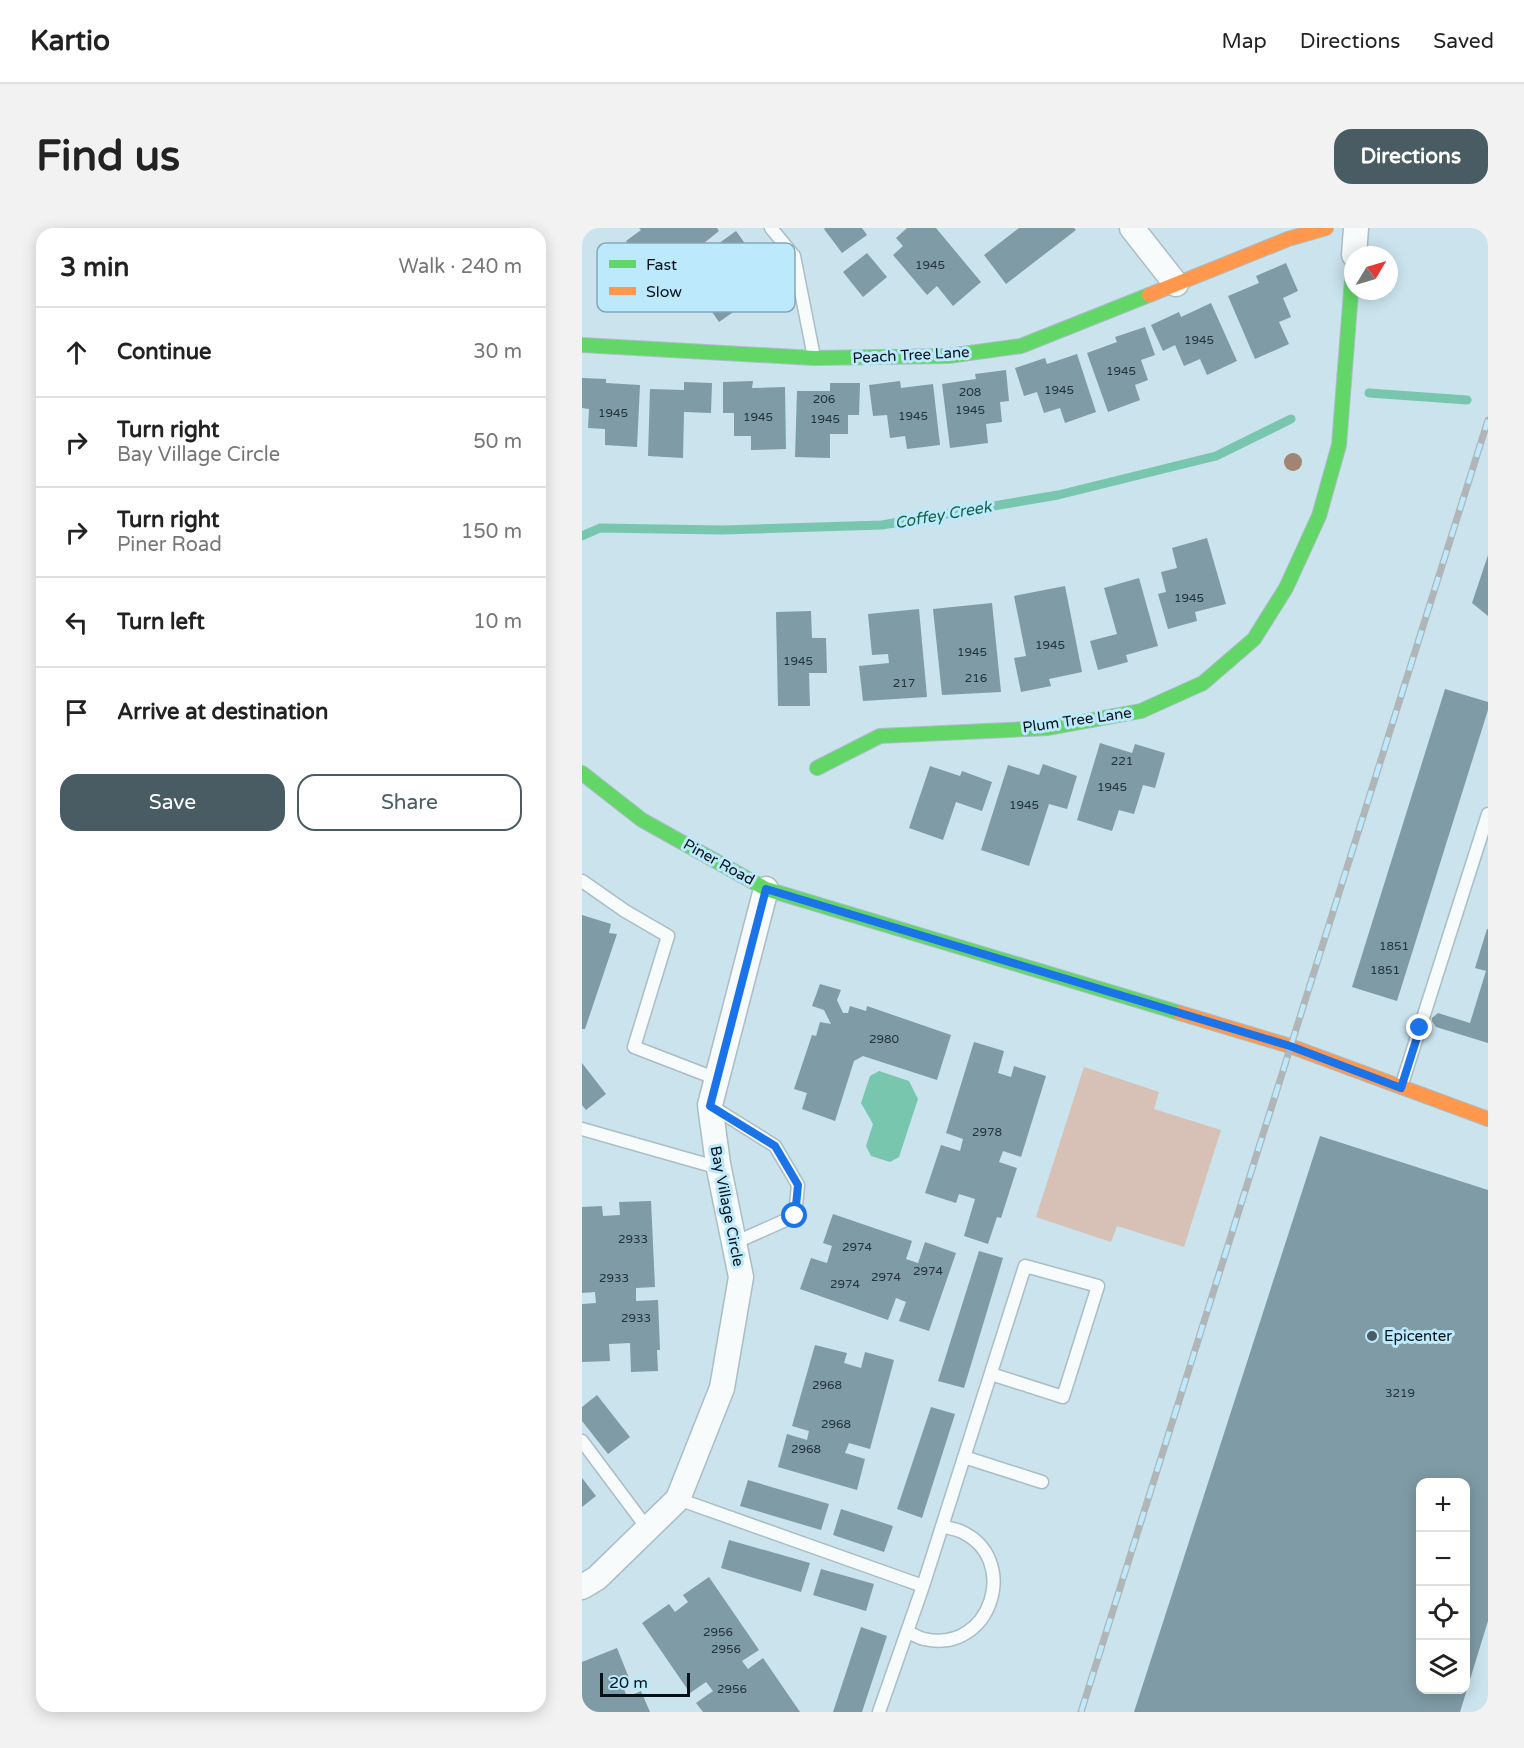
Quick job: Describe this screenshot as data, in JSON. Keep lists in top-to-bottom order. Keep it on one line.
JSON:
{"streets":{"street":["Peach Tree Lane","Plum Tree Lane","Piner Road","Bay Village Circle"]},"crossings":[["Piner Road","Bay Village Circle"]],"water":["Coffey Creek"],"places":["Epicenter"],"house_numbers":["1945","1945","1945","1945","208","206","1945","1945","1945","1945","1945","1945","1945","1945","1945","216","217","221","1945","1945","1851","1851","2980","2978","2933","2974","2974","2974","2933","2974","2933","2968","3219","2968","2968","2956","2956","2956"],"legend":["Fast","Slow"],"scale_bar":"20 m","north":"top right","page":{"header":"Kartio","nav":["Map","Directions","Saved"],"buttons":["Directions",["Save","Share"]],"title":"Find us","heading":["3 min","Walk · 240 m"],"list":[["Continue","30 m"],["Turn right","Bay Village Circle","50 m"],["Turn right","Piner Road","150 m"],["Turn left","10 m"],"Arrive at destination"],"map_buttons":["+","−"],"scale":"20 m"}}
